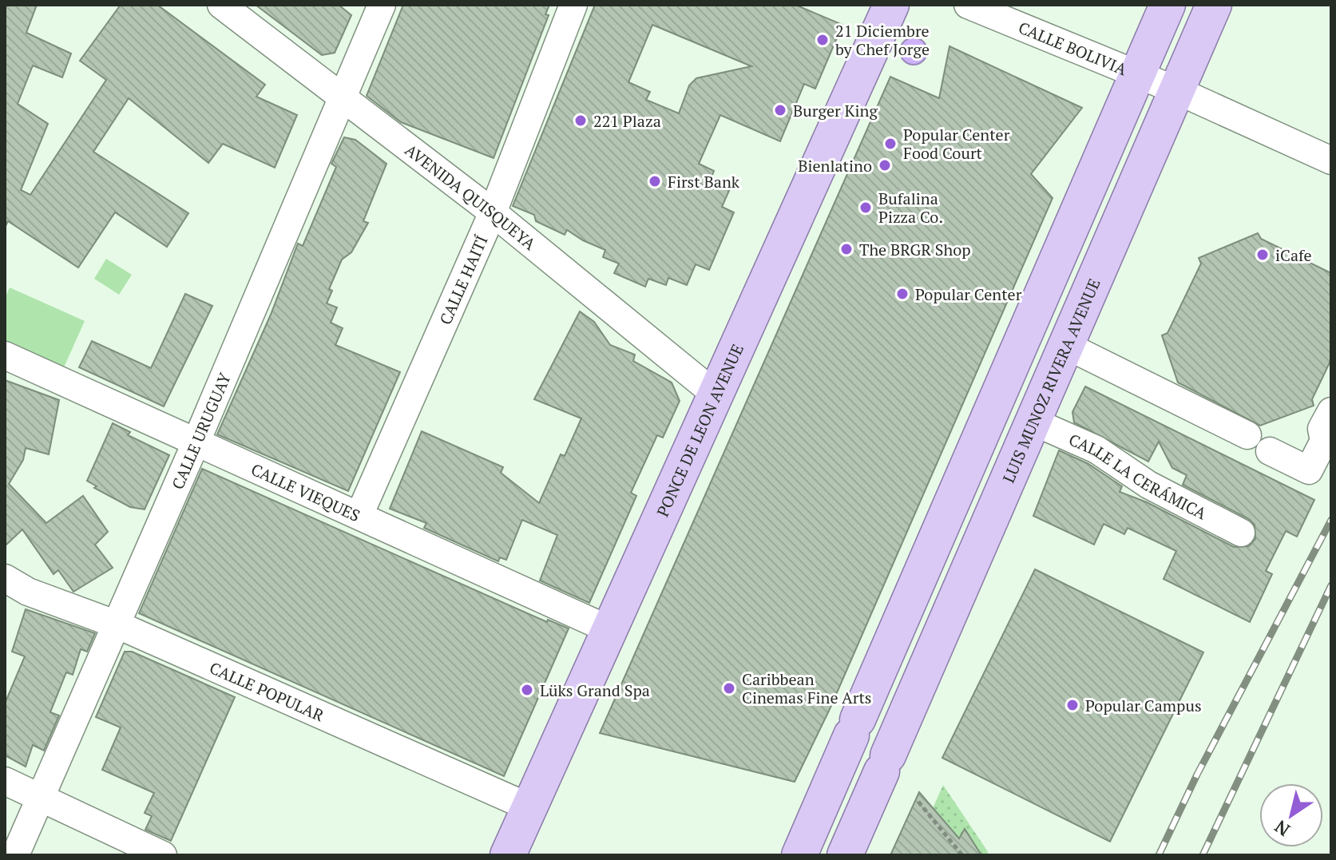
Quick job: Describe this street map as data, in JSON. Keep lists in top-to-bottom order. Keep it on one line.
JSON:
{"streets":{"main road":["LUIS MUNOZ RIVERA AVENUE","PONCE DE LEON AVENUE"],"street":["CALLE BOLIVIA","AVENIDA QUISQUEYA","CALLE HAITÍ","CALLE URUGUAY","CALLE LA CERÁMICA","CALLE VIEQUES","CALLE POPULAR"]},"crossings":[["CALLE BOLIVIA","LUIS MUNOZ RIVERA AVENUE"],["AVENIDA QUISQUEYA","CALLE HAITÍ"],["AVENIDA QUISQUEYA","PONCE DE LEON AVENUE"],["AVENIDA QUISQUEYA","CALLE URUGUAY"],["CALLE HAITÍ","CALLE VIEQUES"],["LUIS MUNOZ RIVERA AVENUE","CALLE LA CERÁMICA"],["PONCE DE LEON AVENUE","CALLE VIEQUES"],["PONCE DE LEON AVENUE","CALLE POPULAR"],["CALLE URUGUAY","CALLE VIEQUES"],["CALLE URUGUAY","CALLE POPULAR"]],"places":["21 Diciembre by Chef Jorge","Burger King","221 Plaza","Popular Center Food Court","Bienlatino","First Bank","Bufalina Pizza Co.","The BRGR Shop","iCafe","Popular Center","Caribbean Cinemas Fine Arts","Lüks Grand Spa","Popular Campus"],"north":"bottom left"}
